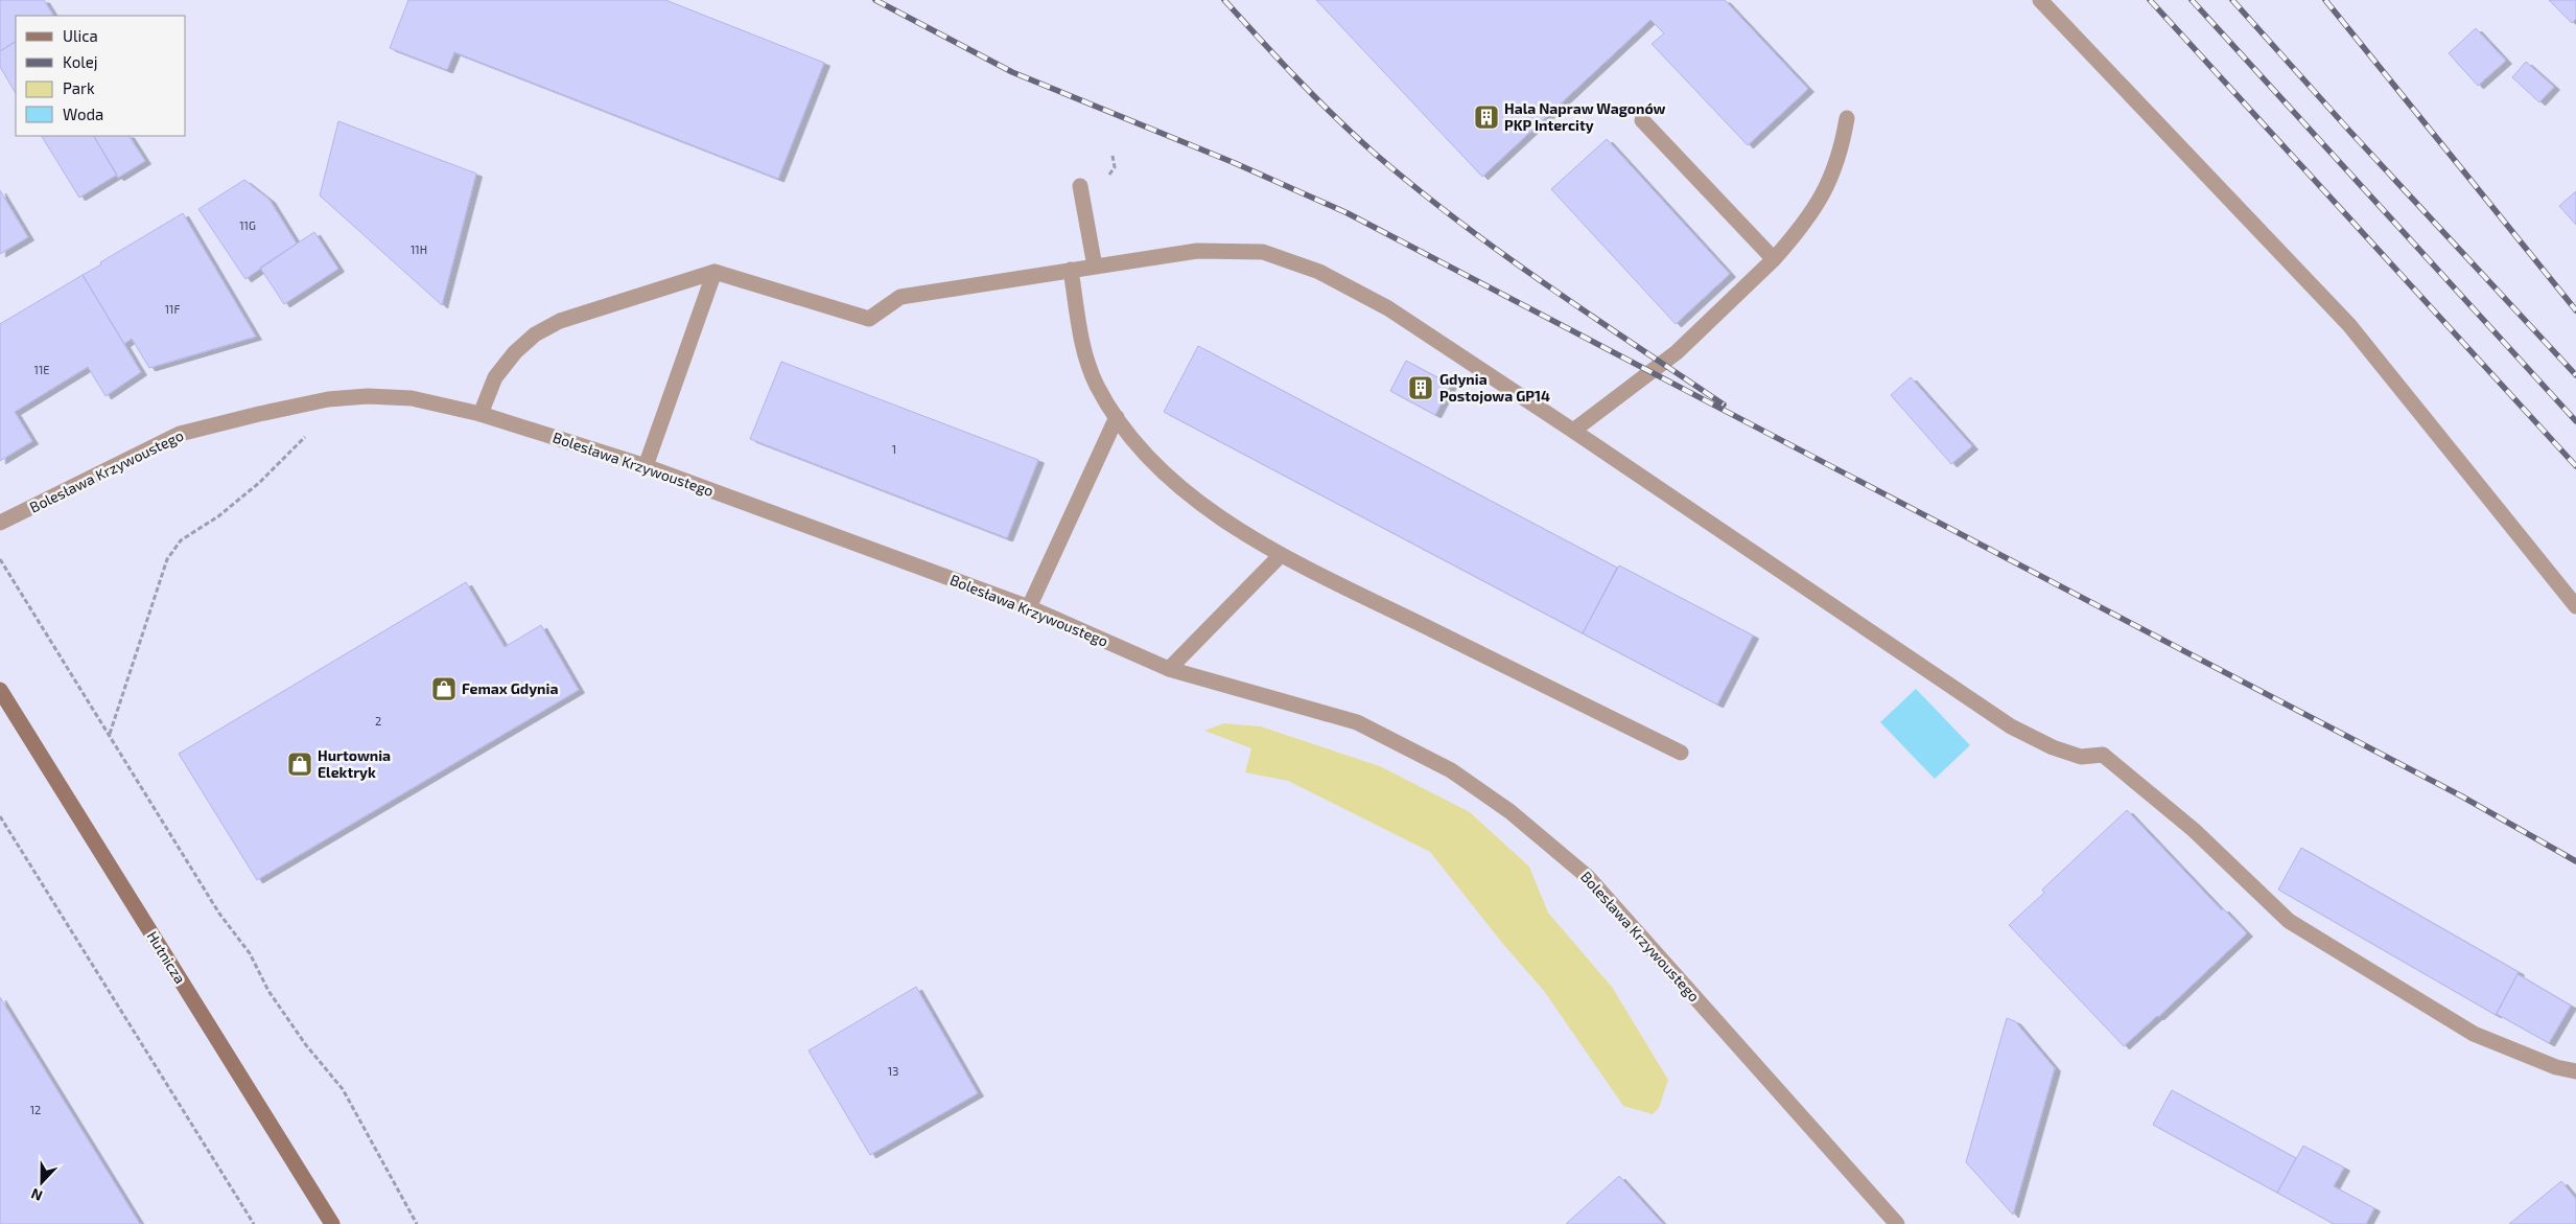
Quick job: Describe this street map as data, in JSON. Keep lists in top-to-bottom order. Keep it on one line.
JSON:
{"streets":{"main road":["Hutnicza"],"street":["Bolesława Krzywoustego"]},"places":{"building":["Hala Napraw Wagonów PKP Intercity","Gdynia Postojowa GP14"],"shop":["Femax Gdynia","Hurtownia Elektryk"]},"house_numbers":["11G","11H","11F","11E","1","2","13","12"],"legend":["Ulica","Kolej","Park","Woda"],"north":"bottom"}
